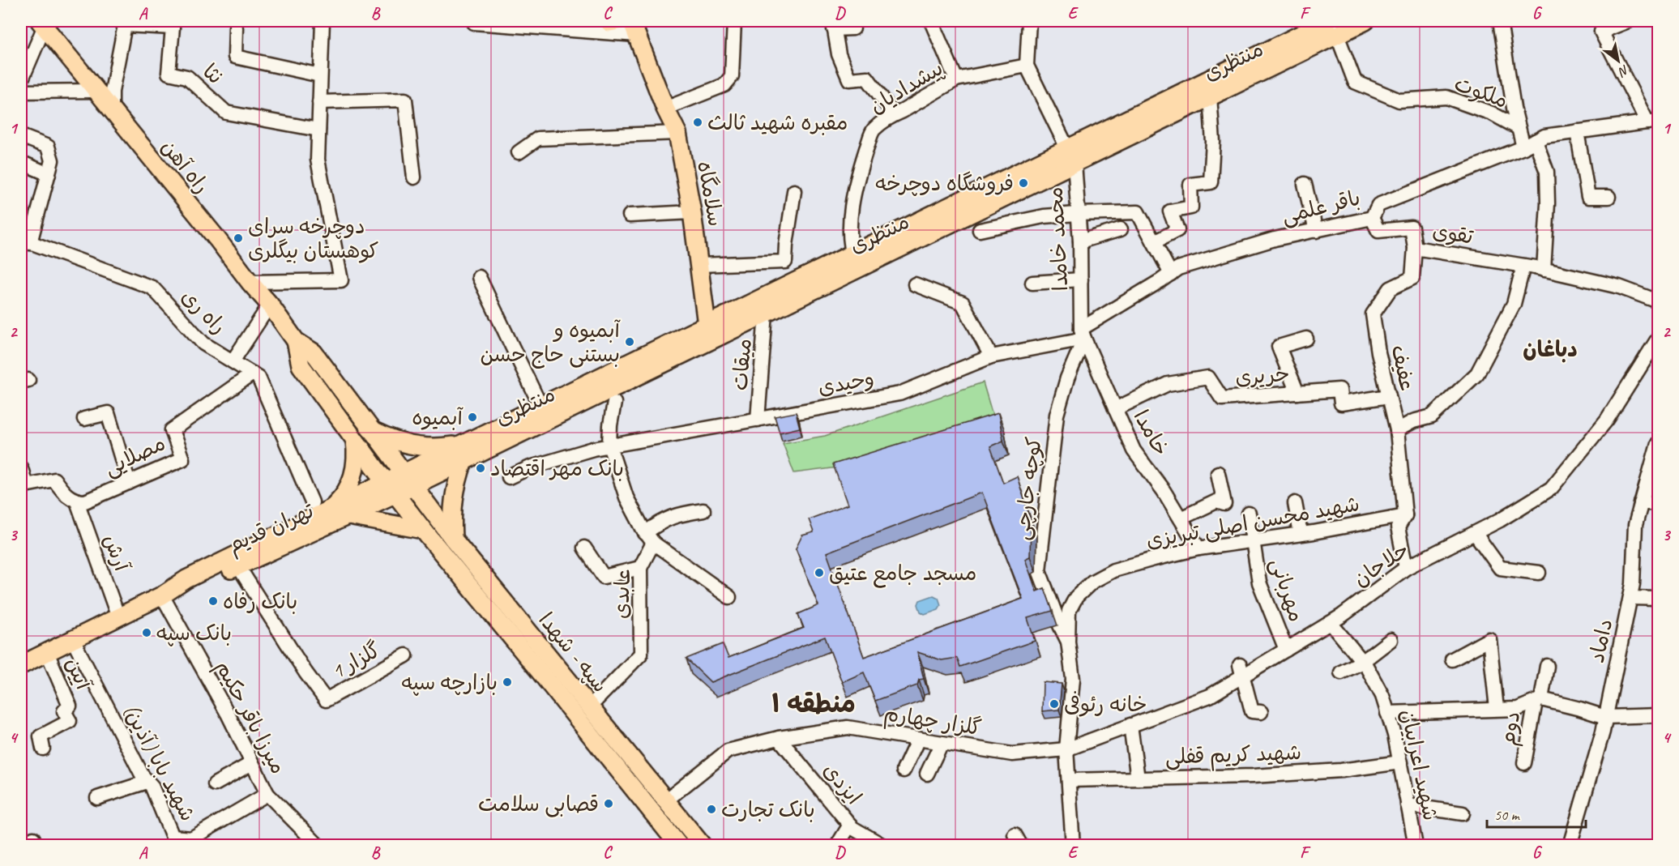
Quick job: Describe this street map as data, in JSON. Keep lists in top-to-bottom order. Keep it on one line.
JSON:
{"streets":{"main road":["منتظری","راه آهن","سلامگاه","تهران قدیم","سپه - شهدا"],"street":["نثا","پیشدادیان","ملکوت","باقر علمی","تقوی","محمد خامدا","راه ری","میقات","عفیف","حریری","وحیدی","خامدا","مصلایی","کوچه جارچی","شهید محسن اصلی تبریزی","آرش","حلاجان","مهربانی","عابدی","داماد","گلزار 1","آیین","میرزا باقر حکیم","گلزار چهارم","دوم","شهید کریم قفلی","شهید بابا (آذین)","شهید اعرابیان","ایزدی"]},"crossings":[["منتظری","پیشدادیان"],["منتظری","ملکوت"],["منتظری","راه آهن"],["منتظری","سلامگاه"],["منتظری","محمد خامدا"],["منتظری","میقات"],["منتظری","سپه - شهدا"],["راه آهن","تهران قدیم"],["راه آهن","سپه - شهدا"],["باقر علمی","تقوی"],["باقر علمی","محمد خامدا"],["باقر علمی","وحیدی"],["باقر علمی","خامدا"],["باقر علمی","کوچه جارچی"],["تقوی","عفیف"],["محمد خامدا","وحیدی"],["محمد خامدا","خامدا"],["محمد خامدا","کوچه جارچی"],["راه ری","مصلایی"],["میقات","وحیدی"],["عفیف","حریری"],["عفیف","شهید محسن اصلی تبریزی"],["عفیف","حلاجان"],["حریری","خامدا"],["وحیدی","خامدا"],["وحیدی","کوچه جارچی"],["خامدا","کوچه جارچی"],["خامدا","شهید محسن اصلی تبریزی"],["مصلایی","آرش"],["کوچه جارچی","شهید محسن اصلی تبریزی"],["شهید محسن اصلی تبریزی","مهربانی"],["تهران قدیم","آرش"],["تهران قدیم","سپه - شهدا"],["تهران قدیم","گلزار 1"],["تهران قدیم","آیین"],["تهران قدیم","میرزا باقر حکیم"],["تهران قدیم","شهید بابا (آذین)"],["حلاجان","مهربانی"],["حلاجان","گلزار چهارم"],["حلاجان","شهید اعرابیان"],["عابدی","سپه - شهدا"],["سپه - شهدا","گلزار چهارم"],["میرزا باقر حکیم","شهید بابا (آذین)"],["گلزار چهارم","ایزدی"],["شهید کریم قفلی","شهید اعرابیان"]],"districts":["دباغان","منطقه ۱"],"places":["مقبره شهید ثالث","فروشگاه دوچرخه","دوچرخه سرای کوهستان بیگلری","آبمیوه و بستنی حاج حسن","آبمیوه","بانک مهر اقتصاد","مسجد جامع عتیق","بانک رفاه","بانک سپه","بازارچه سپه","خانه رئوفی","قصابی سلامت","بانک تجارت"],"scale_bar":"50 m","north":"bottom right","grid":{"columns":["A","B","C","D","E","F","G"],"rows":["1","2","3","4"]}}
